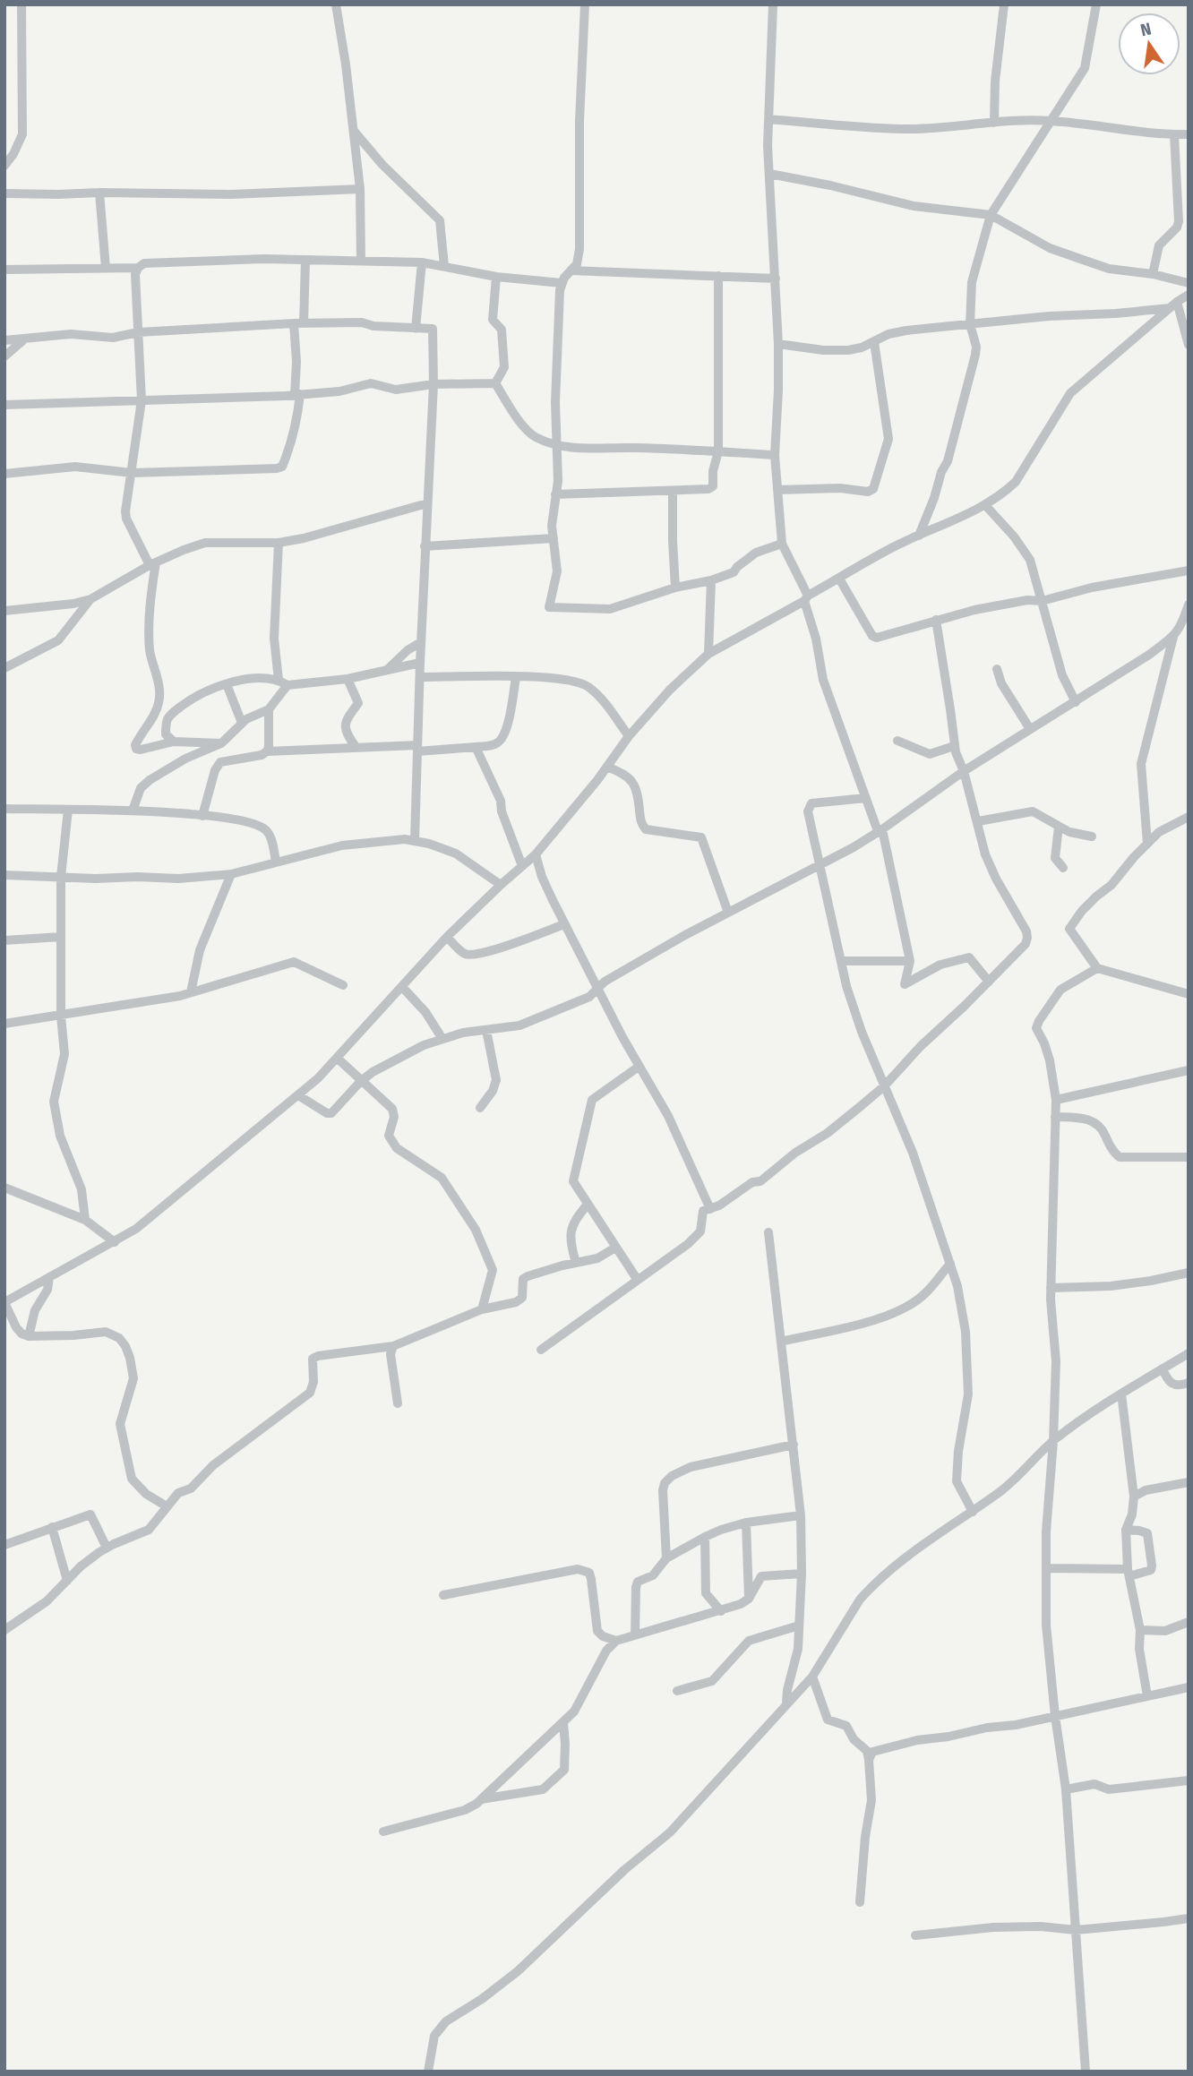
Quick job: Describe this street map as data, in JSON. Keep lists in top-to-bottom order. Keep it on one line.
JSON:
{"north":"top"}
